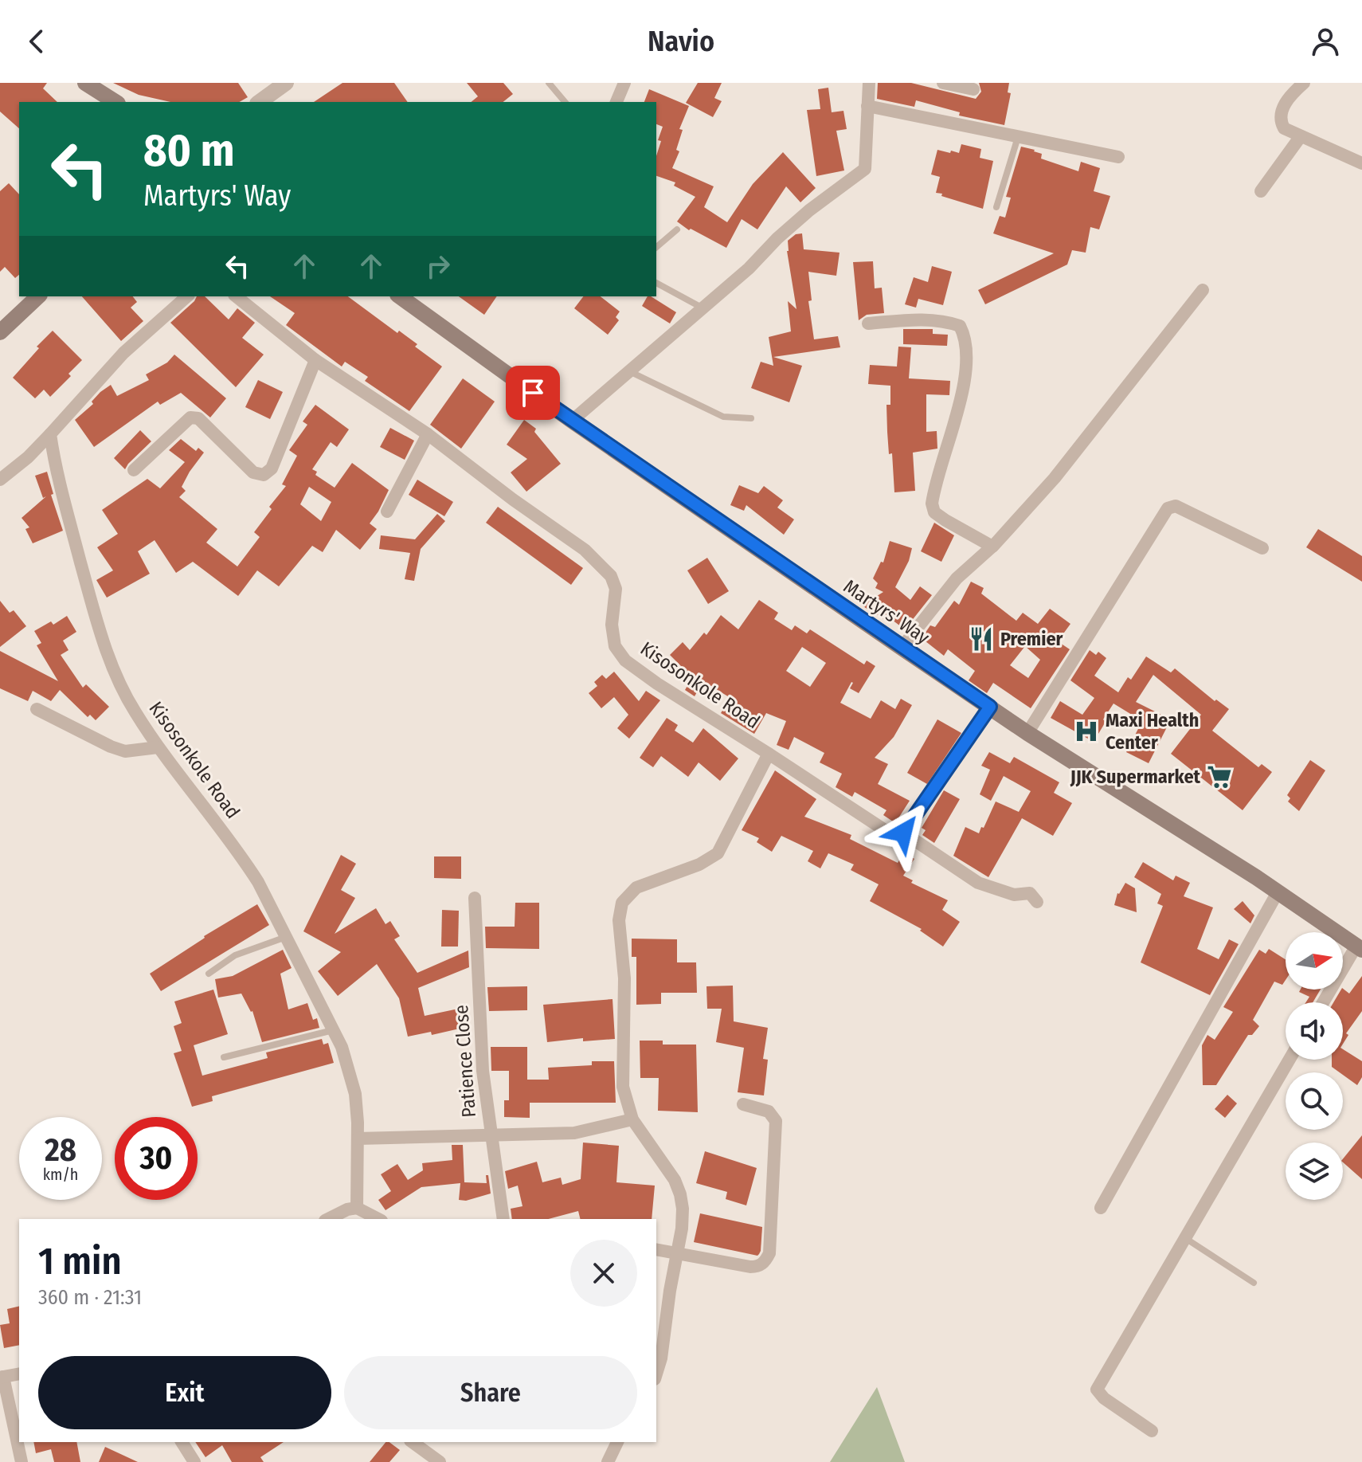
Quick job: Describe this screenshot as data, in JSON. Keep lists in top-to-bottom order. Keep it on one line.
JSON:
{"streets":{"main road":["Martyrs' Way"],"street":["Kisosonkole Road","Patience Close"]},"places":{"restaurant":["Premier"],"hospital":["Maxi Health Center"],"supermarket":["JJK Supermarket"]},"north":"right","page":{"header":"Navio","turn":["80 m","Martyrs' Way"],"speed":"28 km/h","limit":"30","heading":["1 min","360 m · 21:31"],"buttons":["Exit","Share"]}}
